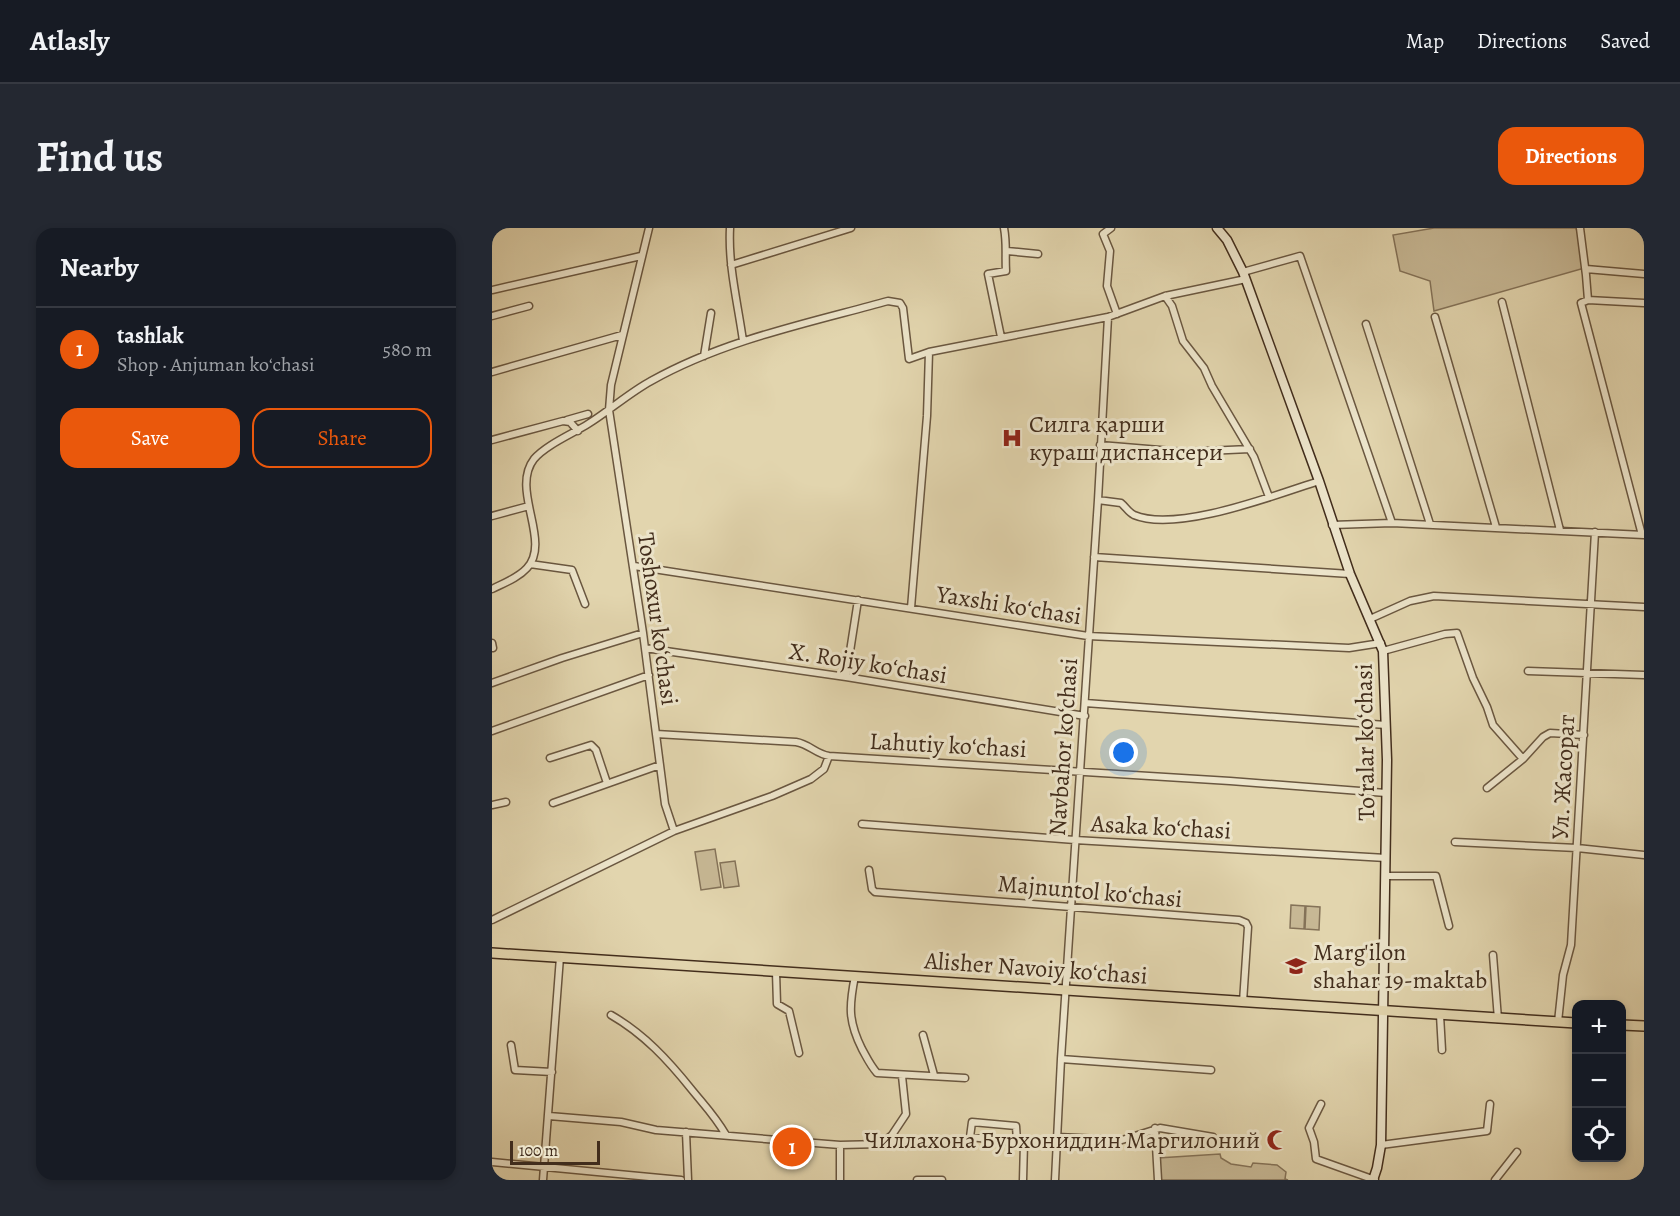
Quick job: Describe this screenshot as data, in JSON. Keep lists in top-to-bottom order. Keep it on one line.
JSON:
{"streets":{"main road":["Toʻralar koʻchasi","Alisher Navoiy koʻchasi"],"street":["Yaxshi koʻchasi","Toshoxur koʻchasi","X. Rojiy koʻchasi","Lahutiy koʻchasi","Navbahor koʻchasi","Ул. Жасорат","Asaka koʻchasi","Majnuntol koʻchasi"]},"crossings":[["Yaxshi koʻchasi","Toshoxur koʻchasi"],["Yaxshi koʻchasi","Toʻralar koʻchasi"],["Yaxshi koʻchasi","Navbahor koʻchasi"],["Toshoxur koʻchasi","X. Rojiy koʻchasi"],["Toshoxur koʻchasi","Lahutiy koʻchasi"],["X. Rojiy koʻchasi","Navbahor koʻchasi"],["Toʻralar koʻchasi","Lahutiy koʻchasi"],["Toʻralar koʻchasi","Asaka koʻchasi"],["Toʻralar koʻchasi","Alisher Navoiy koʻchasi"],["Lahutiy koʻchasi","Navbahor koʻchasi"],["Navbahor koʻchasi","Asaka koʻchasi"],["Navbahor koʻchasi","Majnuntol koʻchasi"],["Navbahor koʻchasi","Alisher Navoiy koʻchasi"],["Ул. Жасорат","Alisher Navoiy koʻchasi"],["Majnuntol koʻchasi","Alisher Navoiy koʻchasi"]],"places":{"hospital":["Силга қарши кураш диспансери"],"school or university":["Marg'ilon shahar 19-maktab"],"mosque":["Чиллахона Бурхониддин Маргилоний"]},"scale_bar":"100 m","page":{"header":"Atlasly","nav":["Map","Directions","Saved"],"buttons":["Directions",["Save","Share"]],"title":"Find us","heading":"Nearby","list":[{"mark":"1","name":"tashlak","note":"Shop · Anjuman koʻchasi","value":"580 m"}],"map_buttons":["+","−"],"pins":"1","scale":"100 m"}}
